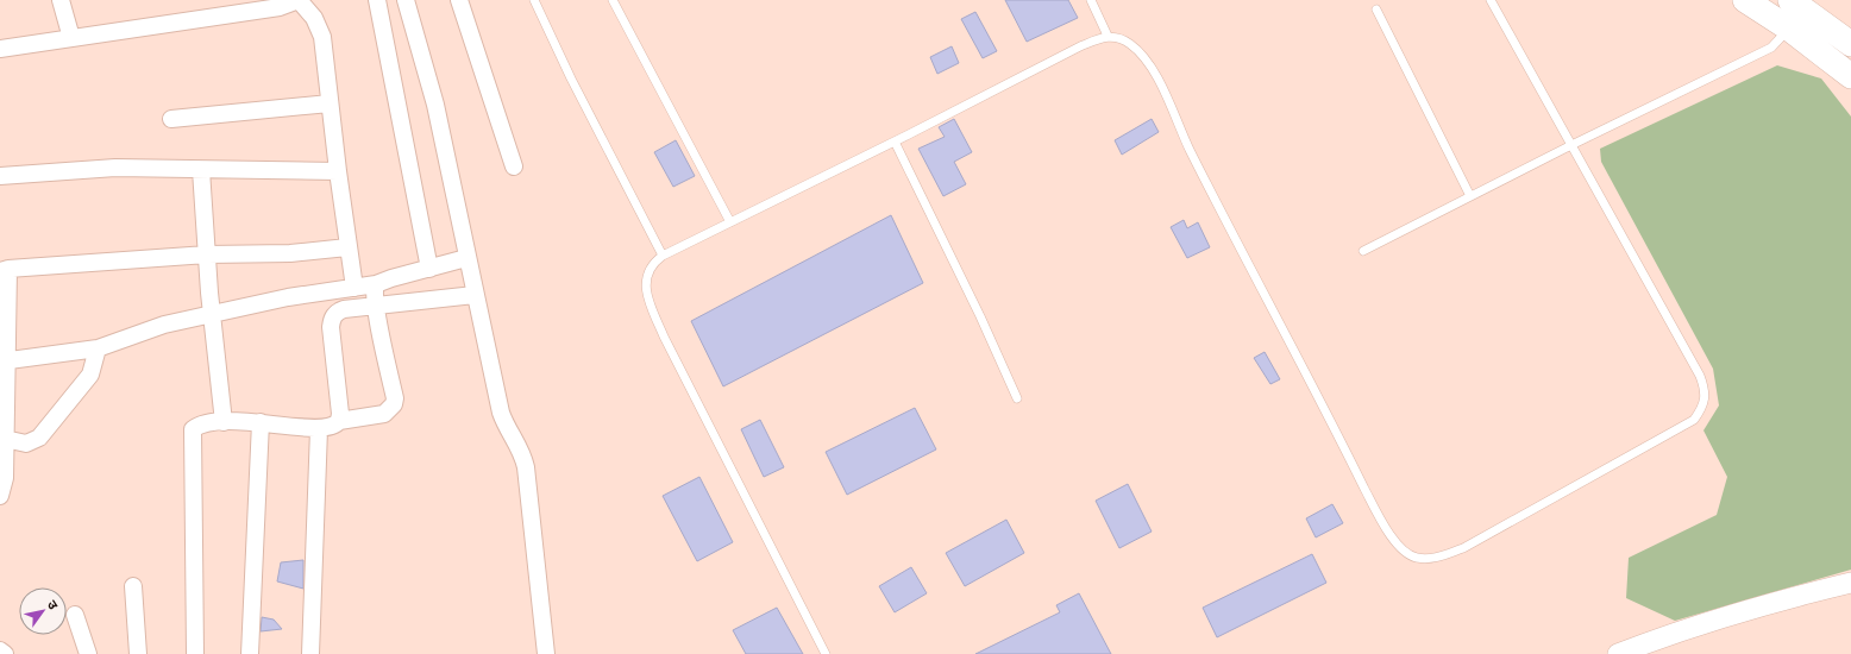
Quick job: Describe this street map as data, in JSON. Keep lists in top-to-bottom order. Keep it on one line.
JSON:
{"north":"top right"}
